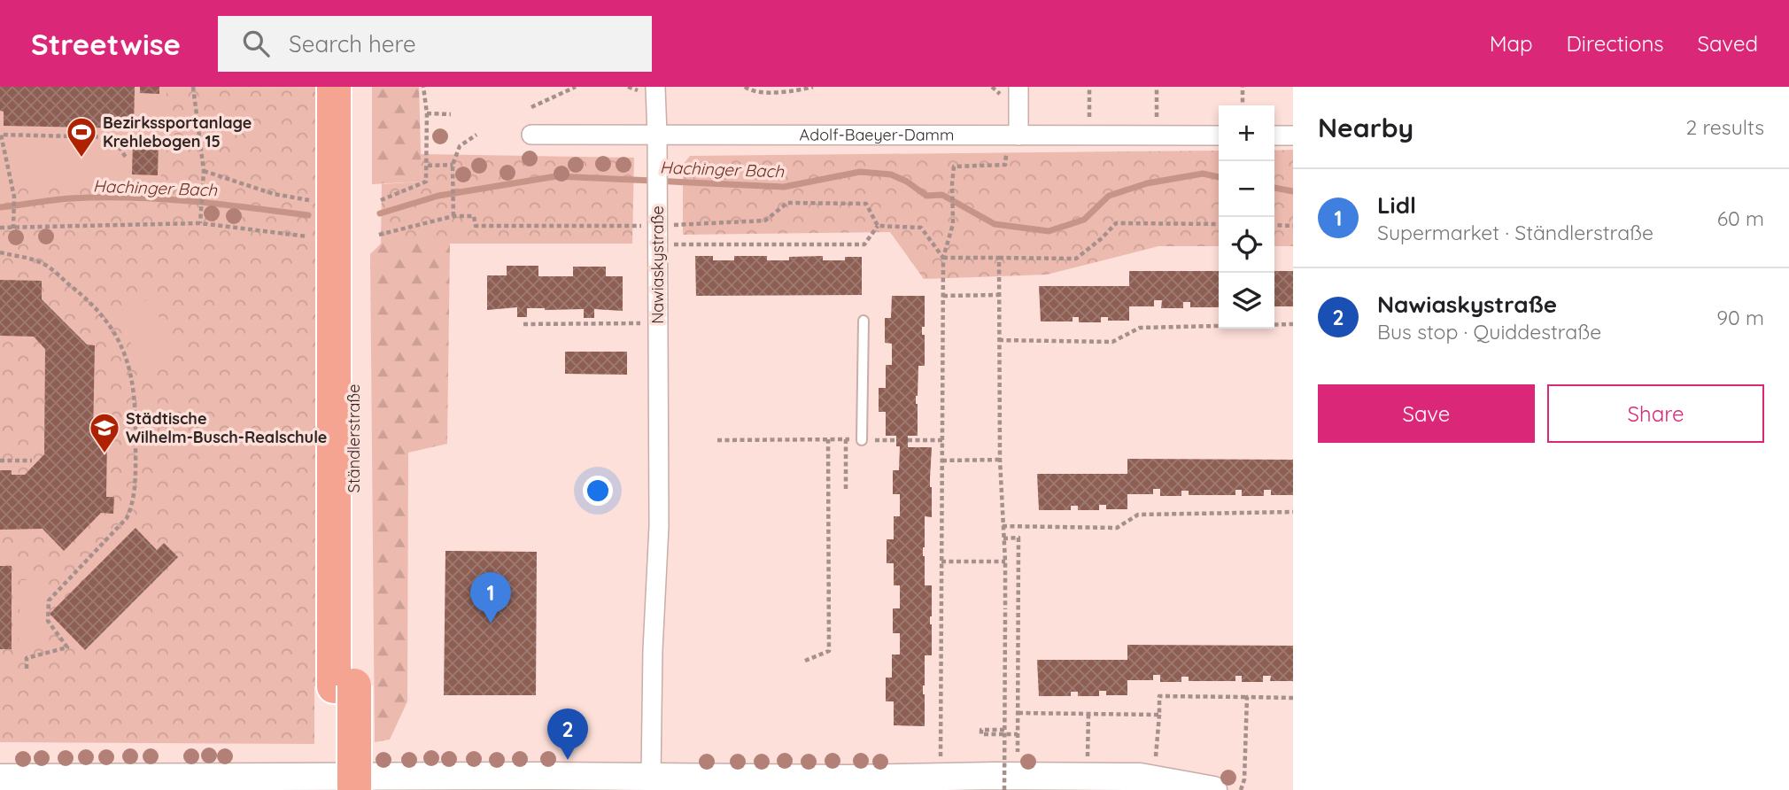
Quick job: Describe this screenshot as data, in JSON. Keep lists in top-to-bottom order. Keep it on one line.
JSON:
{"streets":{"highway":["Ständlerstraße"],"street":["Adolf-Baeyer-Damm","Nawiaskystraße"]},"crossings":[["Adolf-Baeyer-Damm","Nawiaskystraße"]],"water":["Hachinger Bach"],"places":{"sports":["Bezirkssportanlage Krehlebogen 15"],"school or university":["Städtische Wilhelm-Busch-Realschule"]},"page":{"header":"Streetwise","search":"Search here","nav":["Map","Directions","Saved"],"heading":["Nearby","2 results"],"map_buttons":["+","−"],"list":[{"mark":"1","name":"Lidl","note":"Supermarket · Ständlerstraße","value":"60 m"},{"mark":"2","name":"Nawiaskystraße","note":"Bus stop · Quiddestraße","value":"90 m"}],"buttons":["Save","Share"],"pins":["1","2"]}}
